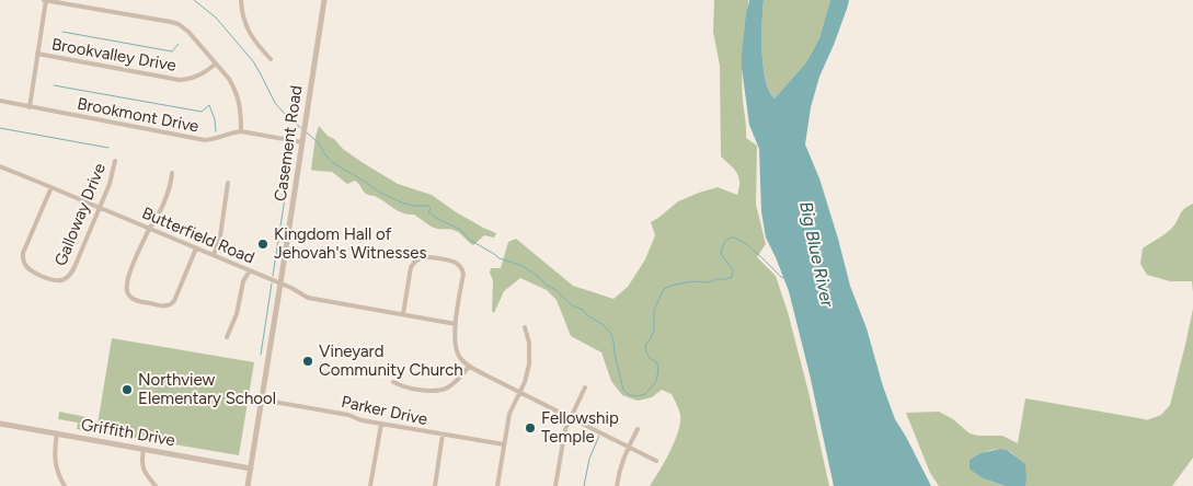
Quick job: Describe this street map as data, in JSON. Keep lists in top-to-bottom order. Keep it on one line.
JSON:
{"streets":{"street":["Brookvalley Drive","Brookmont Drive","Casement Road","Galloway Drive","Butterfield Road","Parker Drive","Griffith Drive"]},"crossings":[["Brookmont Drive","Casement Road"],["Casement Road","Butterfield Road"],["Casement Road","Parker Drive"],["Casement Road","Griffith Drive"],["Galloway Drive","Butterfield Road"]],"water":["Big Blue River"],"places":["Kingdom Hall of Jehovah's Witnesses","Vineyard Community Church","Northview Elementary School","Fellowship Temple"]}
